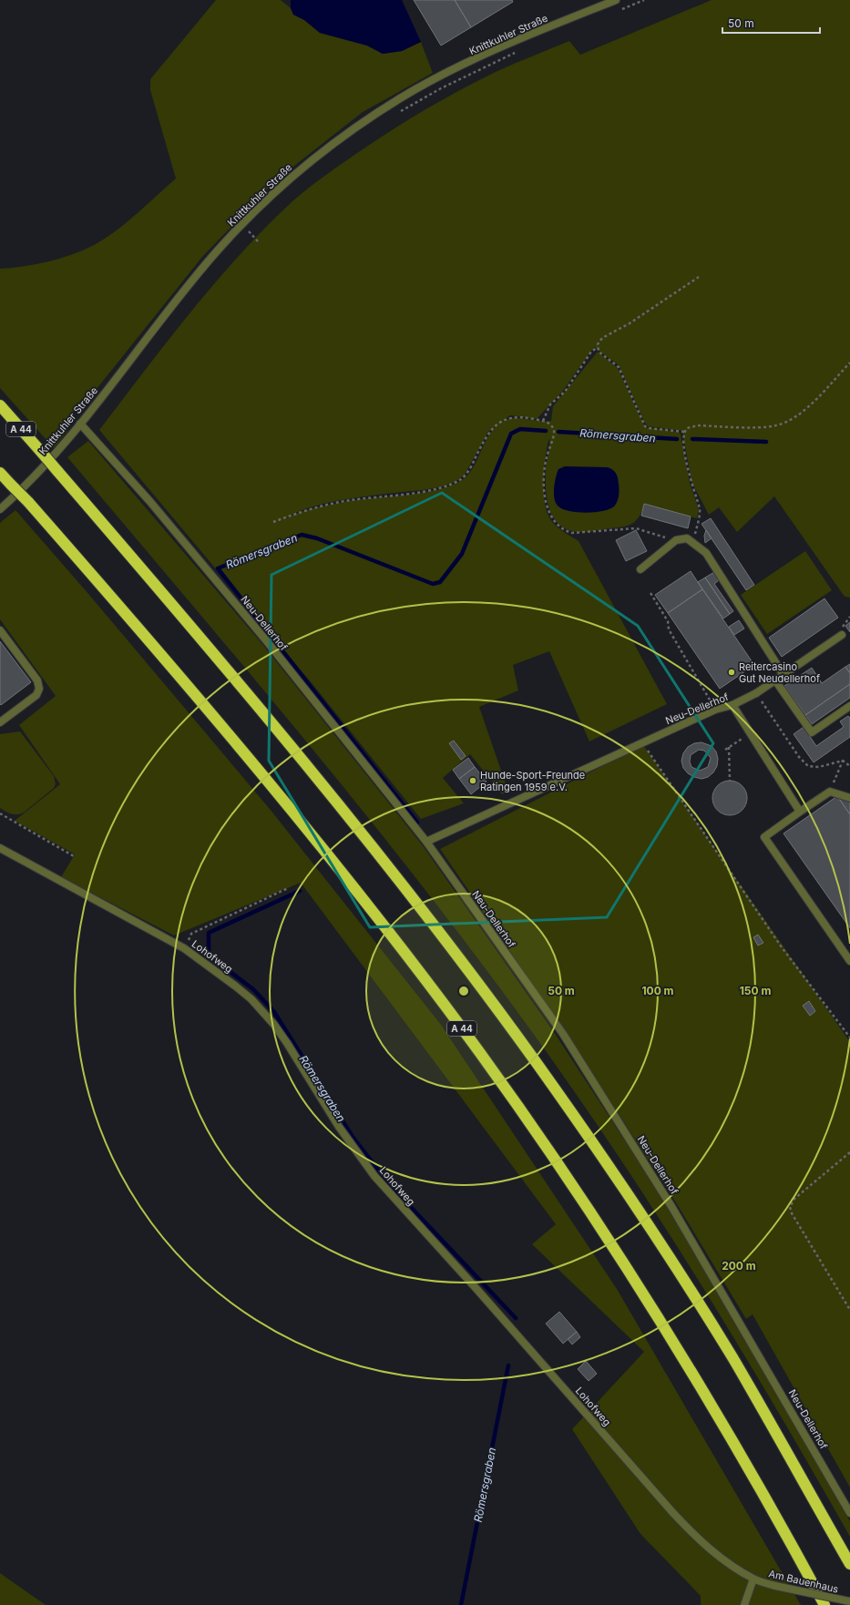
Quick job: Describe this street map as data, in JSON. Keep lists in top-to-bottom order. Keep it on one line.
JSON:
{"streets":{"highway":["A 44"],"street":["Knittkuhler Straße","Neu-Dellerhof","Lohofweg","Am Bauenhaus"]},"crossings":[["Knittkuhler Straße","Neu-Dellerhof"],["Lohofweg","Am Bauenhaus"]],"water":["Römersgraben"],"places":["Reitercasino Gut Neudellerhof","Hunde-Sport-Freunde Ratingen 1959 e.V."],"scale_bar":"50 m","rings":["50 m","100 m","150 m","200 m"]}
